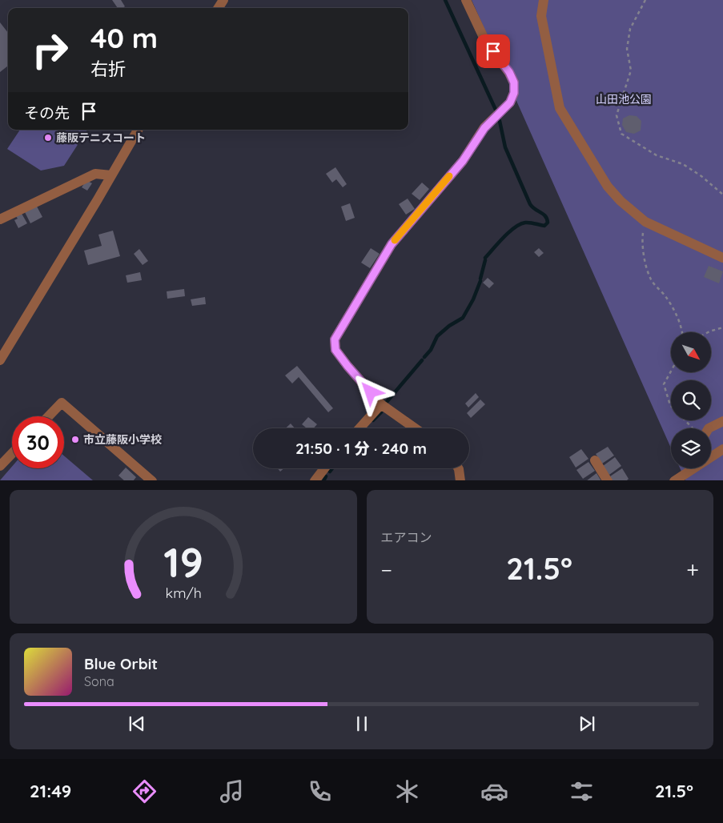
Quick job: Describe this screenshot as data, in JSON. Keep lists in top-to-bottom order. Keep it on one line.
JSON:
{"parks":["山田池公園"],"places":["藤阪テニスコート","市立藤阪小学校"],"north":"bottom right","page":{"turn":["40 m","右折"],"then":"その先","limit":"30","trip":"21:50 · 1 分 · 240 m","tile":"エアコン","heat":["−","21.5°","+"],"song":["Blue Orbit","Sona"],"tabs":["21:49","21.5°"],"gauge":["19","km/h"]}}
